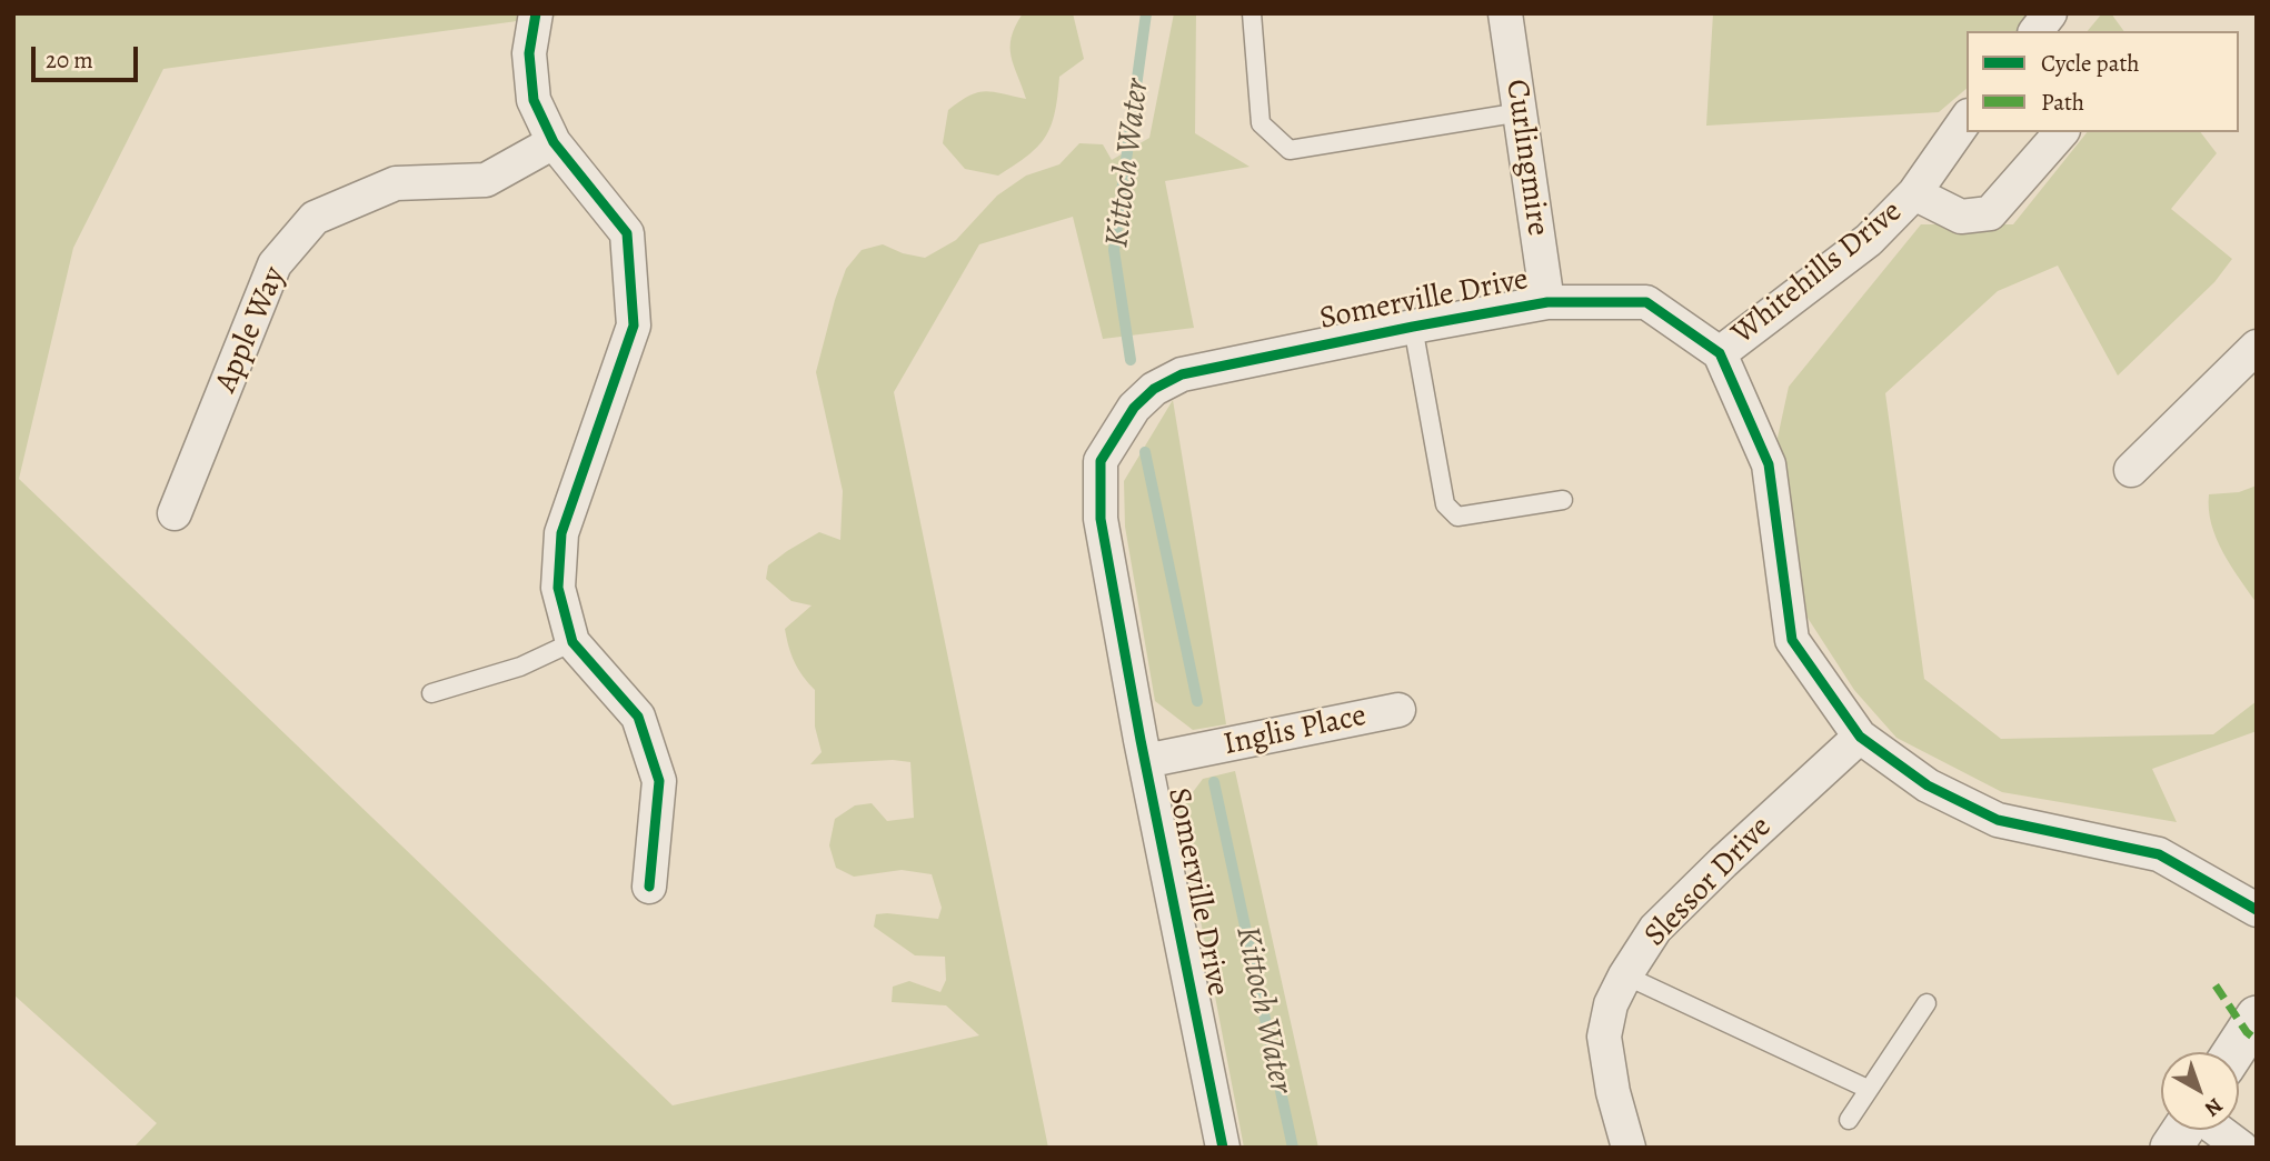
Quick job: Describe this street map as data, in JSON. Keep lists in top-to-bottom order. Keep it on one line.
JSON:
{"streets":{"street":["Curlingmire","Whitehills Drive","Somerville Drive","Apple Way","Inglis Place","Slessor Drive"]},"crossings":[["Curlingmire","Somerville Drive"],["Whitehills Drive","Somerville Drive"],["Somerville Drive","Inglis Place"]],"water":["Kittoch Water"],"legend":["Cycle path","Path"],"scale_bar":"20 m","north":"bottom right"}
